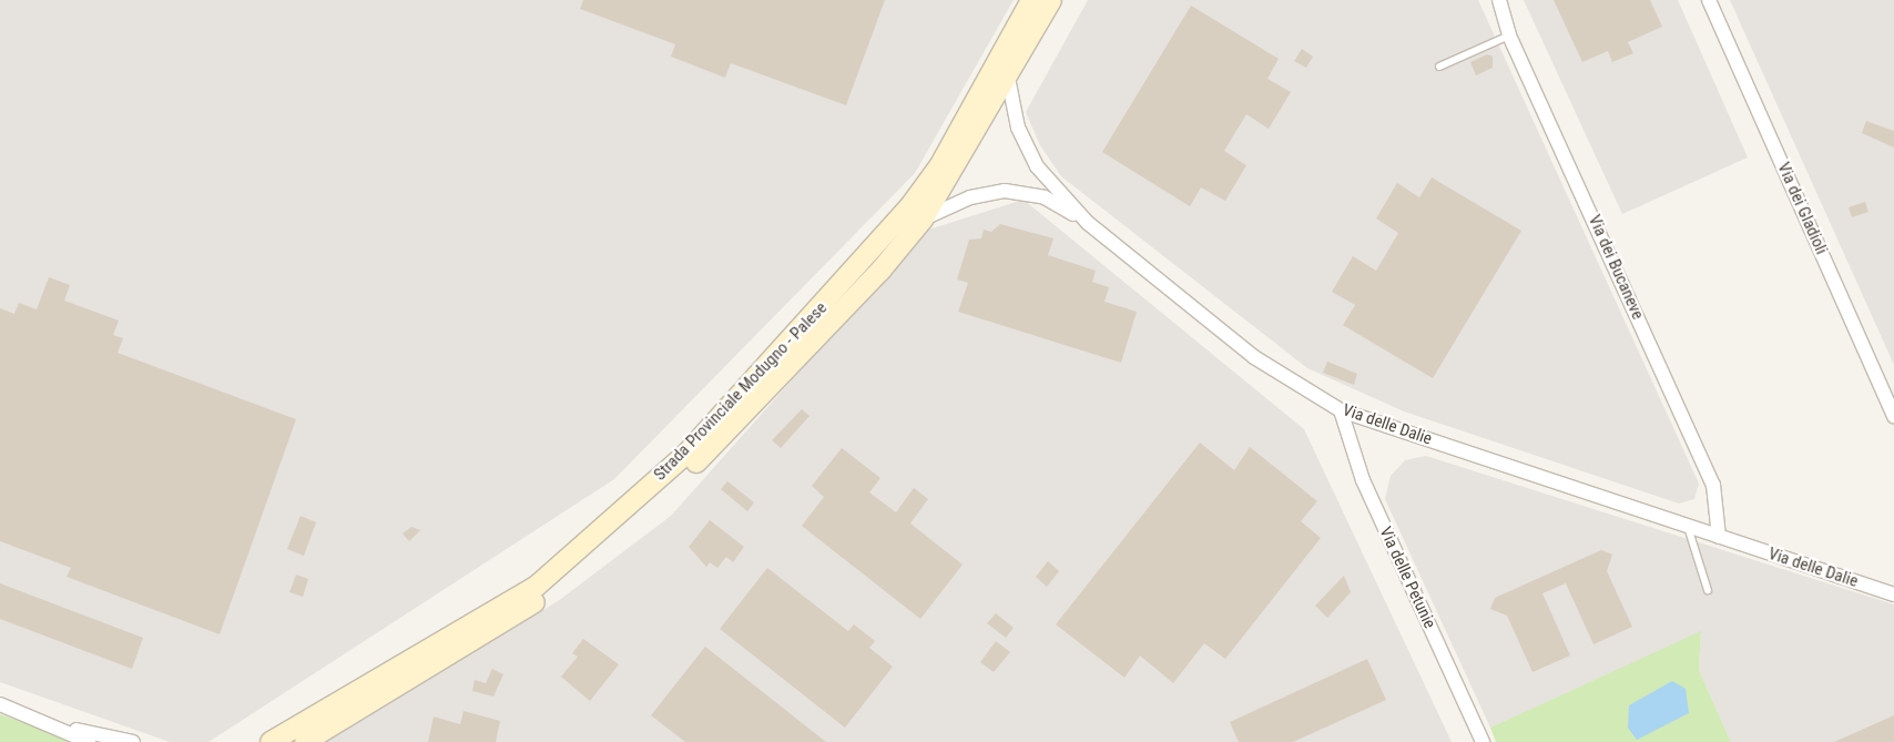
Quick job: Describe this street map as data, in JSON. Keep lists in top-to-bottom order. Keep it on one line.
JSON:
{"streets":{"main road":["Strada Provinciale Modugno - Palese"],"street":["Via dei Gladioli","Via dei Bucaneve","Via delle Dalie","Via delle Petunie"]},"crossings":[["Via dei Bucaneve","Via delle Dalie"],["Strada Provinciale Modugno - Palese","Via delle Dalie"],["Via delle Dalie","Via delle Petunie"]]}
